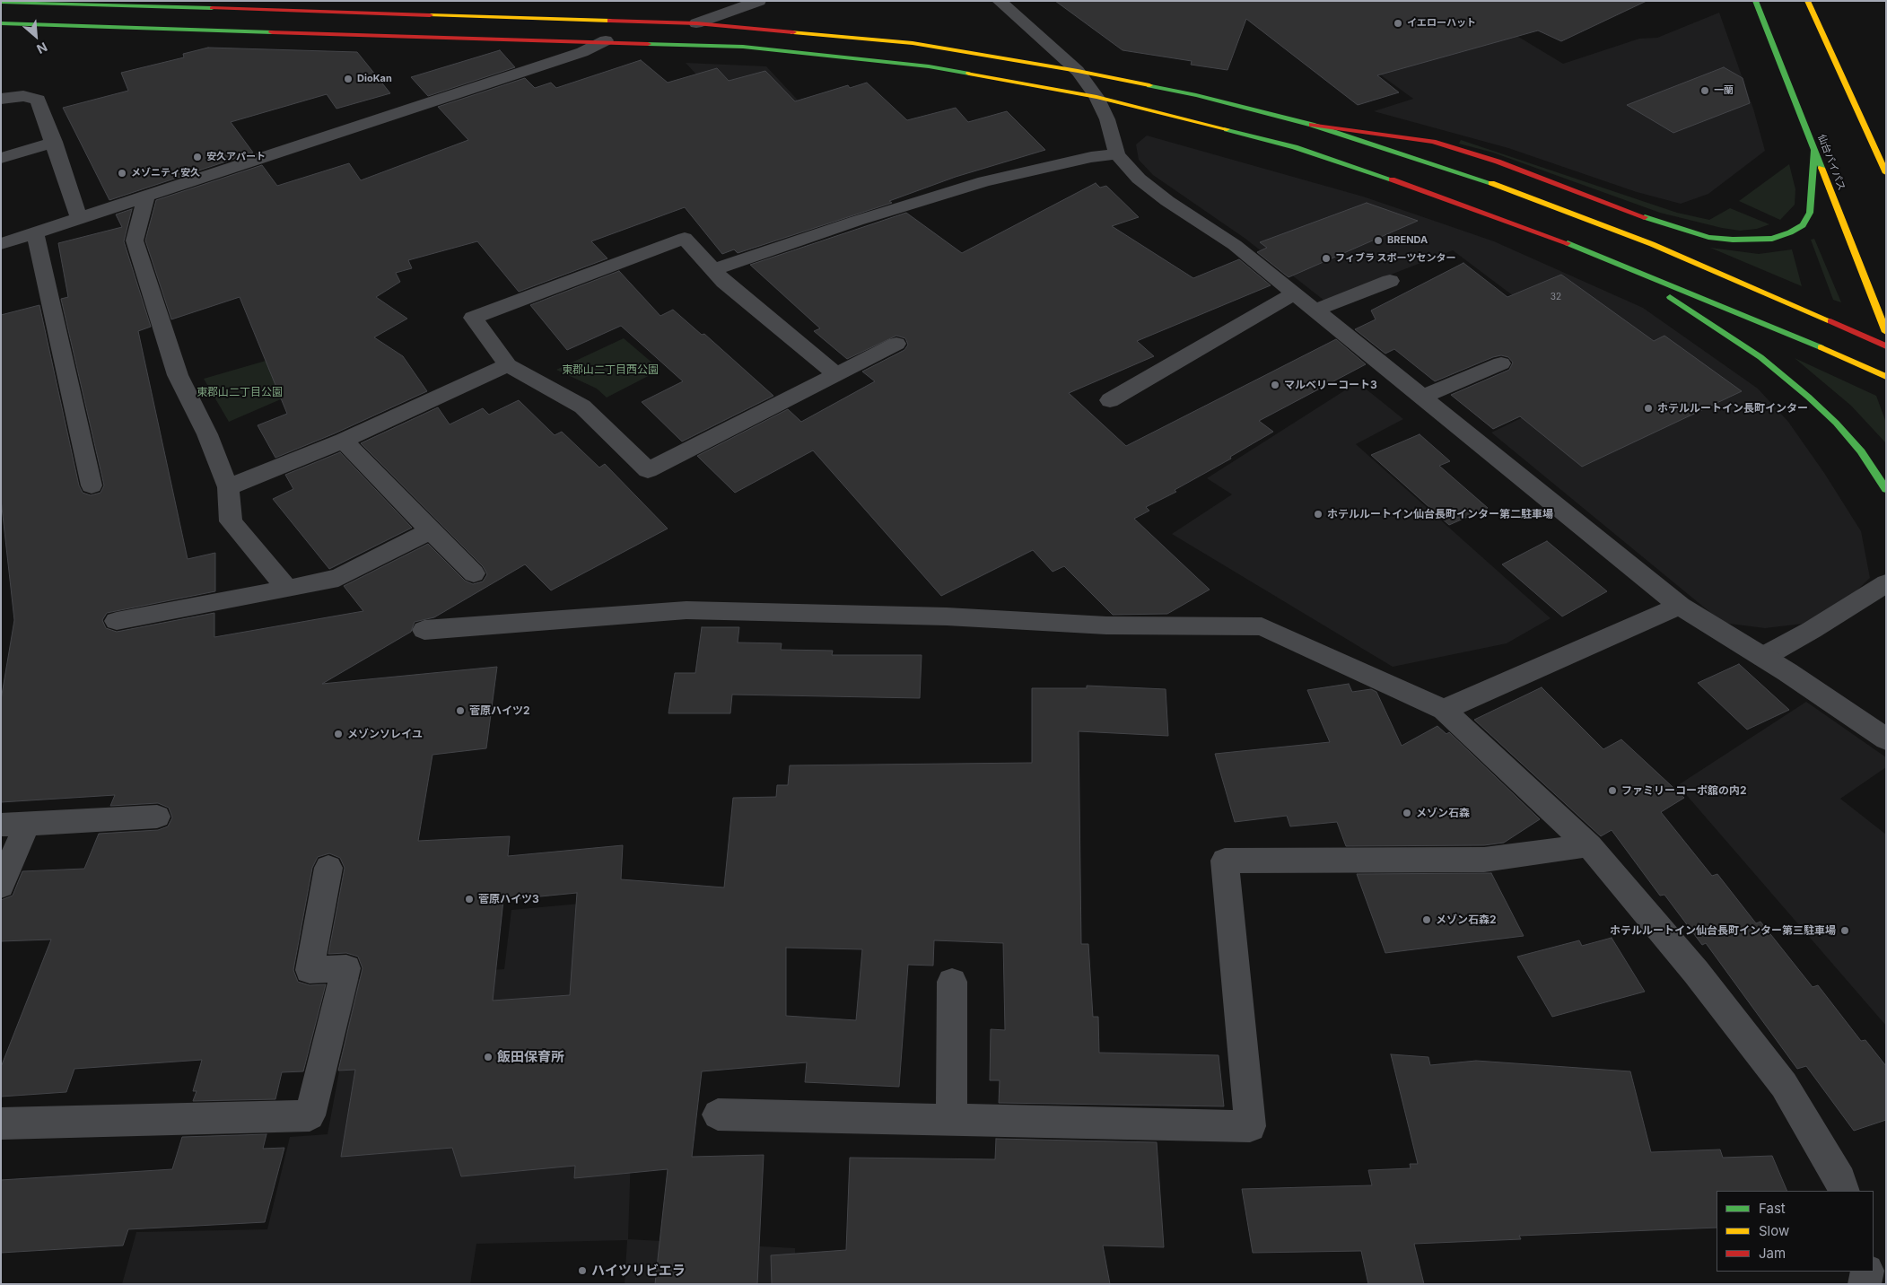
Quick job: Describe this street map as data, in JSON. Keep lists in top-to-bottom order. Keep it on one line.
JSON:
{"streets":{"main road":["仙台バイパス"]},"parks":["東郡山二丁目西公園","東郡山二丁目公園"],"places":["イエローハット","DioKan","一蘭","安久アパート","メゾニティ安久","BRENDA","フィブラ スポーツセンター","マルベリーコート3","ホテルルートイン長町インター","ホテルルートイン仙台長町インター第二駐車場","菅原ハイツ2","メゾンソレイユ","ファミリーコーポ舘の内2","メゾン石森","菅原ハイツ3","メゾン石森2","ホテルルートイン仙台長町インター第三駐車場","飯田保育所","ハイツリビエラ"],"house_numbers":["32"],"legend":["Fast","Slow","Jam"],"north":"bottom right"}
